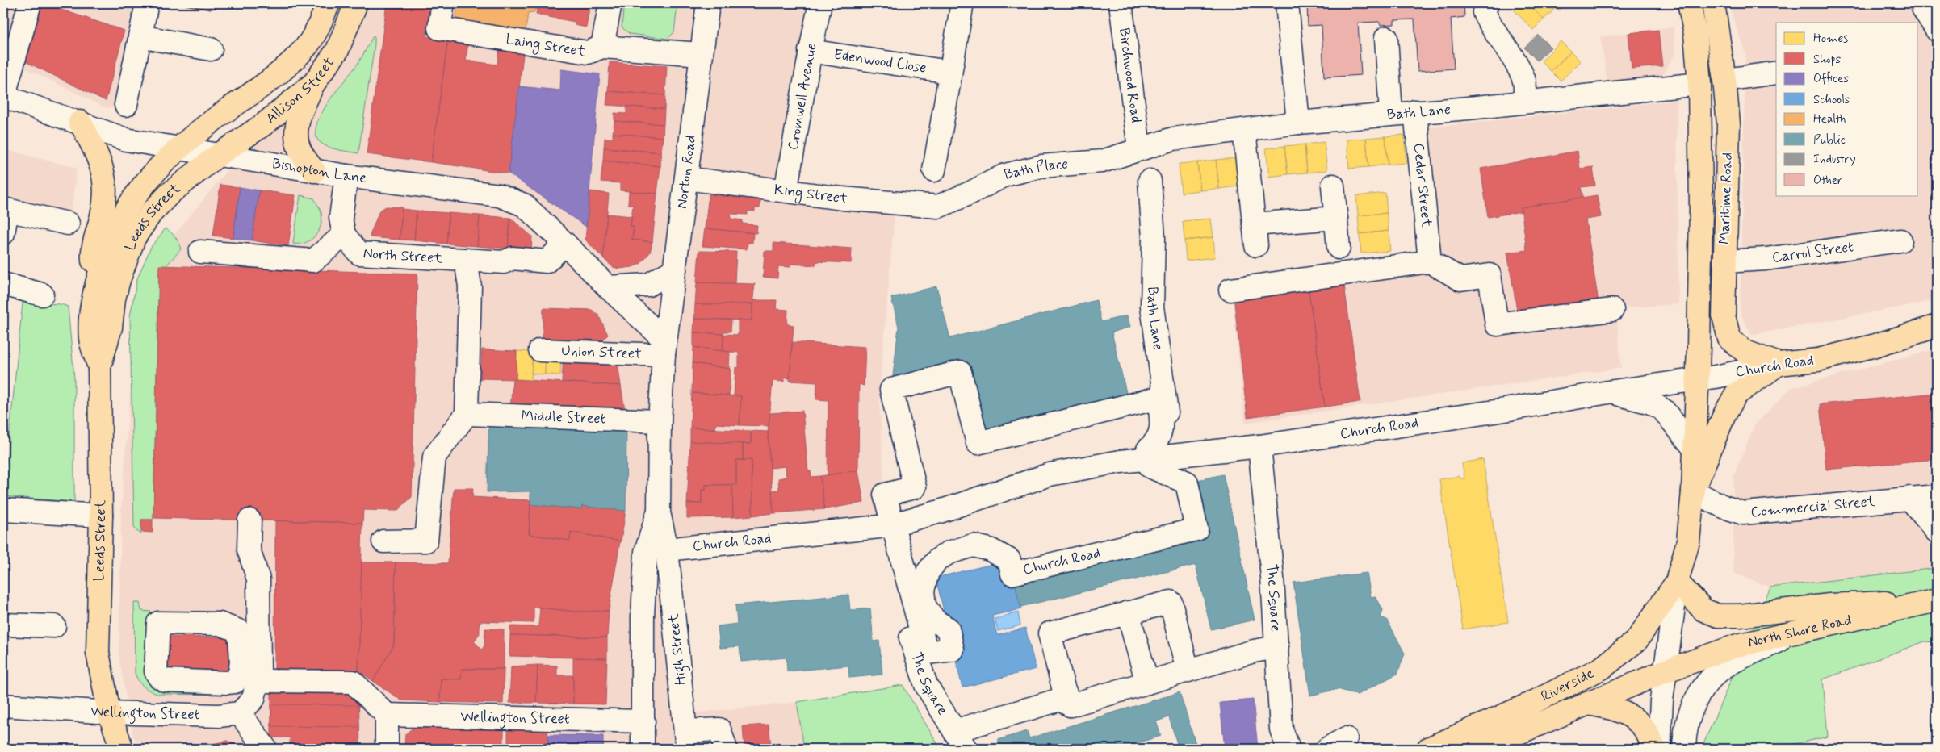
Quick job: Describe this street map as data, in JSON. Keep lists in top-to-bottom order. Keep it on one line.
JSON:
{"streets":{"main road":["Allison Street","Maritime Road","Leeds Street","Church Road","North Shore Road","Riverside"],"street":["Laing Street","Edenwood Close","Birchwood Road","Cromwell Avenue","Bath Lane","Bishopton Lane","Bath Place","Norton Road","Cedar Street","King Street","Carrol Street","North Street","Union Street","Middle Street","Commercial Street","The Square","High Street","Wellington Street"]},"crossings":[["Laing Street","Norton Road"],["Edenwood Close","Cromwell Avenue"],["Birchwood Road","Bath Lane"],["Birchwood Road","Bath Place"],["Allison Street","Bishopton Lane"],["Allison Street","Leeds Street"],["Cromwell Avenue","King Street"],["Bath Lane","Bath Place"],["Bath Lane","Cedar Street"],["Bath Lane","Maritime Road"],["Bath Lane","Church Road"],["Bishopton Lane","Norton Road"],["Bishopton Lane","Leeds Street"],["Bishopton Lane","North Street"],["Bishopton Lane","Union Street"],["Bishopton Lane","High Street"],["Bath Place","King Street"],["Norton Road","King Street"],["Norton Road","Union Street"],["Norton Road","High Street"],["Maritime Road","Carrol Street"],["Maritime Road","Church Road"],["Maritime Road","Riverside"],["Leeds Street","Wellington Street"],["Union Street","High Street"],["Church Road","The Square"],["Church Road","High Street"],["Church Road","Riverside"],["Middle Street","High Street"],["Commercial Street","Riverside"],["North Shore Road","Riverside"],["High Street","Wellington Street"]],"legend":["Homes","Shops","Offices","Schools","Health","Public","Industry","Other"]}
